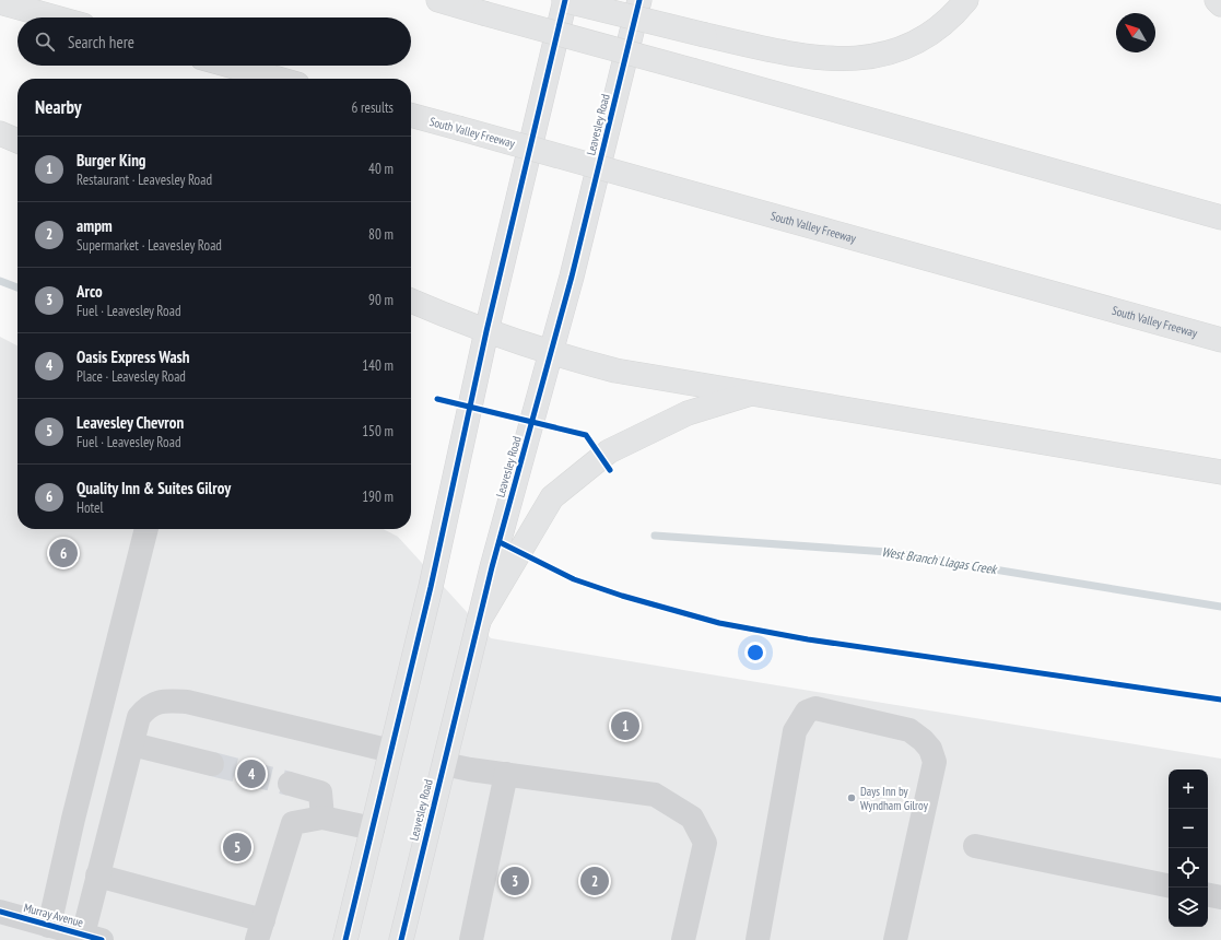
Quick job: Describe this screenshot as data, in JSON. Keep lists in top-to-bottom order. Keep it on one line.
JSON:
{"streets":{"main road":["Leavesley Road","South Valley Freeway"],"street":["Murray Avenue"]},"water":["West Branch Llagas Creek"],"places":["Days Inn by Wyndham Gilroy"],"north":"top left","page":{"search":"Search here","heading":["Nearby","6 results"],"list":[{"mark":"1","name":"Burger King","note":"Restaurant · Leavesley Road","value":"40 m"},{"mark":"2","name":"ampm","note":"Supermarket · Leavesley Road","value":"80 m"},{"mark":"3","name":"Arco","note":"Fuel · Leavesley Road","value":"90 m"},{"mark":"4","name":"Oasis Express Wash","note":"Place · Leavesley Road","value":"140 m"},{"mark":"5","name":"Leavesley Chevron","note":"Fuel · Leavesley Road","value":"150 m"},{"mark":"6","name":"Quality Inn & Suites Gilroy","note":"Hotel","value":"190 m"}],"pins":["6","1","4","5","2","3"],"map_buttons":["+","−"]}}
